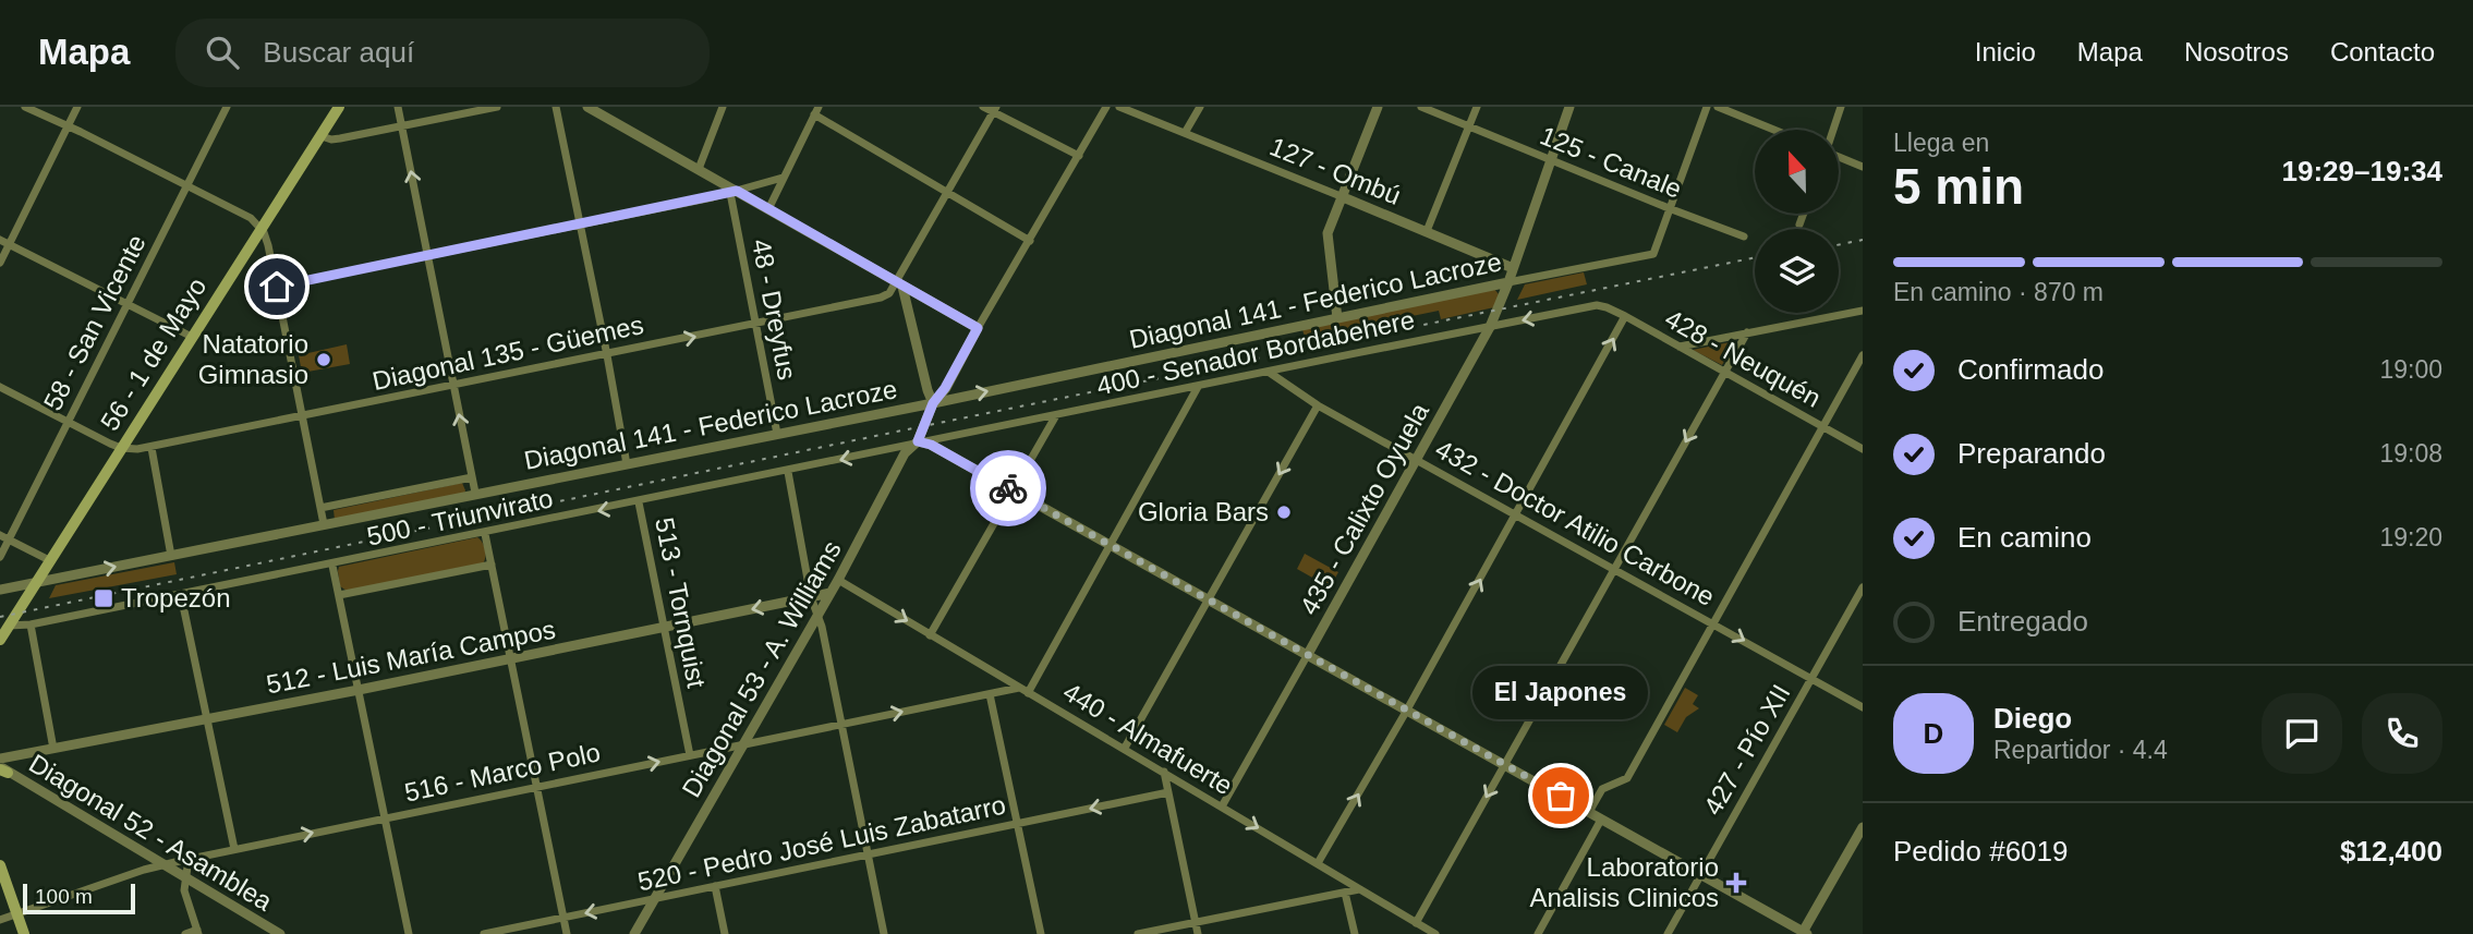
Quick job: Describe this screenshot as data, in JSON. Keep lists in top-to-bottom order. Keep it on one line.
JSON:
{"streets":{"main road":["56 - 1 de Mayo"],"street":["125 - Canale","127 - Ombú","Diagonal 141 - Federico Lacroze","48 - Dreyfus","58 - San Vicente","Diagonal 135 - Güemes","400 - Senador Bordabehere","428 - Neuquén","435 - Calixto Oyuela","500 - Triunvirato","432 - Doctor Atilio Carbone","513 - Tornquist","512 - Luis María Campos","Diagonal 53 - A. Williams","440 - Almafuerte","427 - Pío XII","516 - Marco Polo","Diagonal 52 - Asamblea","520 - Pedro José Luis Zabatarro"]},"crossings":[["125 - Canale","Diagonal 141 - Federico Lacroze"],["125 - Canale","435 - Calixto Oyuela"],["127 - Ombú","Diagonal 141 - Federico Lacroze"],["127 - Ombú","435 - Calixto Oyuela"],["Diagonal 141 - Federico Lacroze","48 - Dreyfus"],["Diagonal 141 - Federico Lacroze","56 - 1 de Mayo"],["Diagonal 141 - Federico Lacroze","435 - Calixto Oyuela"],["Diagonal 141 - Federico Lacroze","Diagonal 53 - A. Williams"],["48 - Dreyfus","Diagonal 135 - Güemes"],["Diagonal 135 - Güemes","56 - 1 de Mayo"],["400 - Senador Bordabehere","428 - Neuquén"],["400 - Senador Bordabehere","435 - Calixto Oyuela"],["400 - Senador Bordabehere","500 - Triunvirato"],["400 - Senador Bordabehere","432 - Doctor Atilio Carbone"],["400 - Senador Bordabehere","Diagonal 53 - A. Williams"],["56 - 1 de Mayo","500 - Triunvirato"],["435 - Calixto Oyuela","432 - Doctor Atilio Carbone"],["435 - Calixto Oyuela","440 - Almafuerte"],["500 - Triunvirato","513 - Tornquist"],["500 - Triunvirato","Diagonal 53 - A. Williams"],["432 - Doctor Atilio Carbone","427 - Pío XII"],["513 - Tornquist","512 - Luis María Campos"],["513 - Tornquist","516 - Marco Polo"],["512 - Luis María Campos","Diagonal 53 - A. Williams"],["Diagonal 53 - A. Williams","440 - Almafuerte"],["Diagonal 53 - A. Williams","516 - Marco Polo"],["Diagonal 53 - A. Williams","520 - Pedro José Luis Zabatarro"],["440 - Almafuerte","516 - Marco Polo"],["516 - Marco Polo","Diagonal 52 - Asamblea"]],"one_way":["516 - Marco Polo","520 - Pedro José Luis Zabatarro"],"places":{"other":["Natatorio Gimnasio","Gloria Bars","El Japones"],"transit":["Tropezón"],"health":["Laboratorio Analisis Clinicos"]},"scale_bar":"100 m","north":"top","page":{"header":"Mapa","search":"Buscar aquí","nav":["Inicio","Mapa","Nosotros","Contacto"],"heading":["5 min","Llega en","19:29–19:34"],"panel":["Diego","Repartidor · 4.4","Pedido #6019","$12,400"],"bar":"En camino · 870 m","list":[["Confirmado","19:00"],["Preparando","19:08"],["En camino","19:20"],"Entregado"],"bubble":"El Japones","round":"D","scale":"100 m"}}
